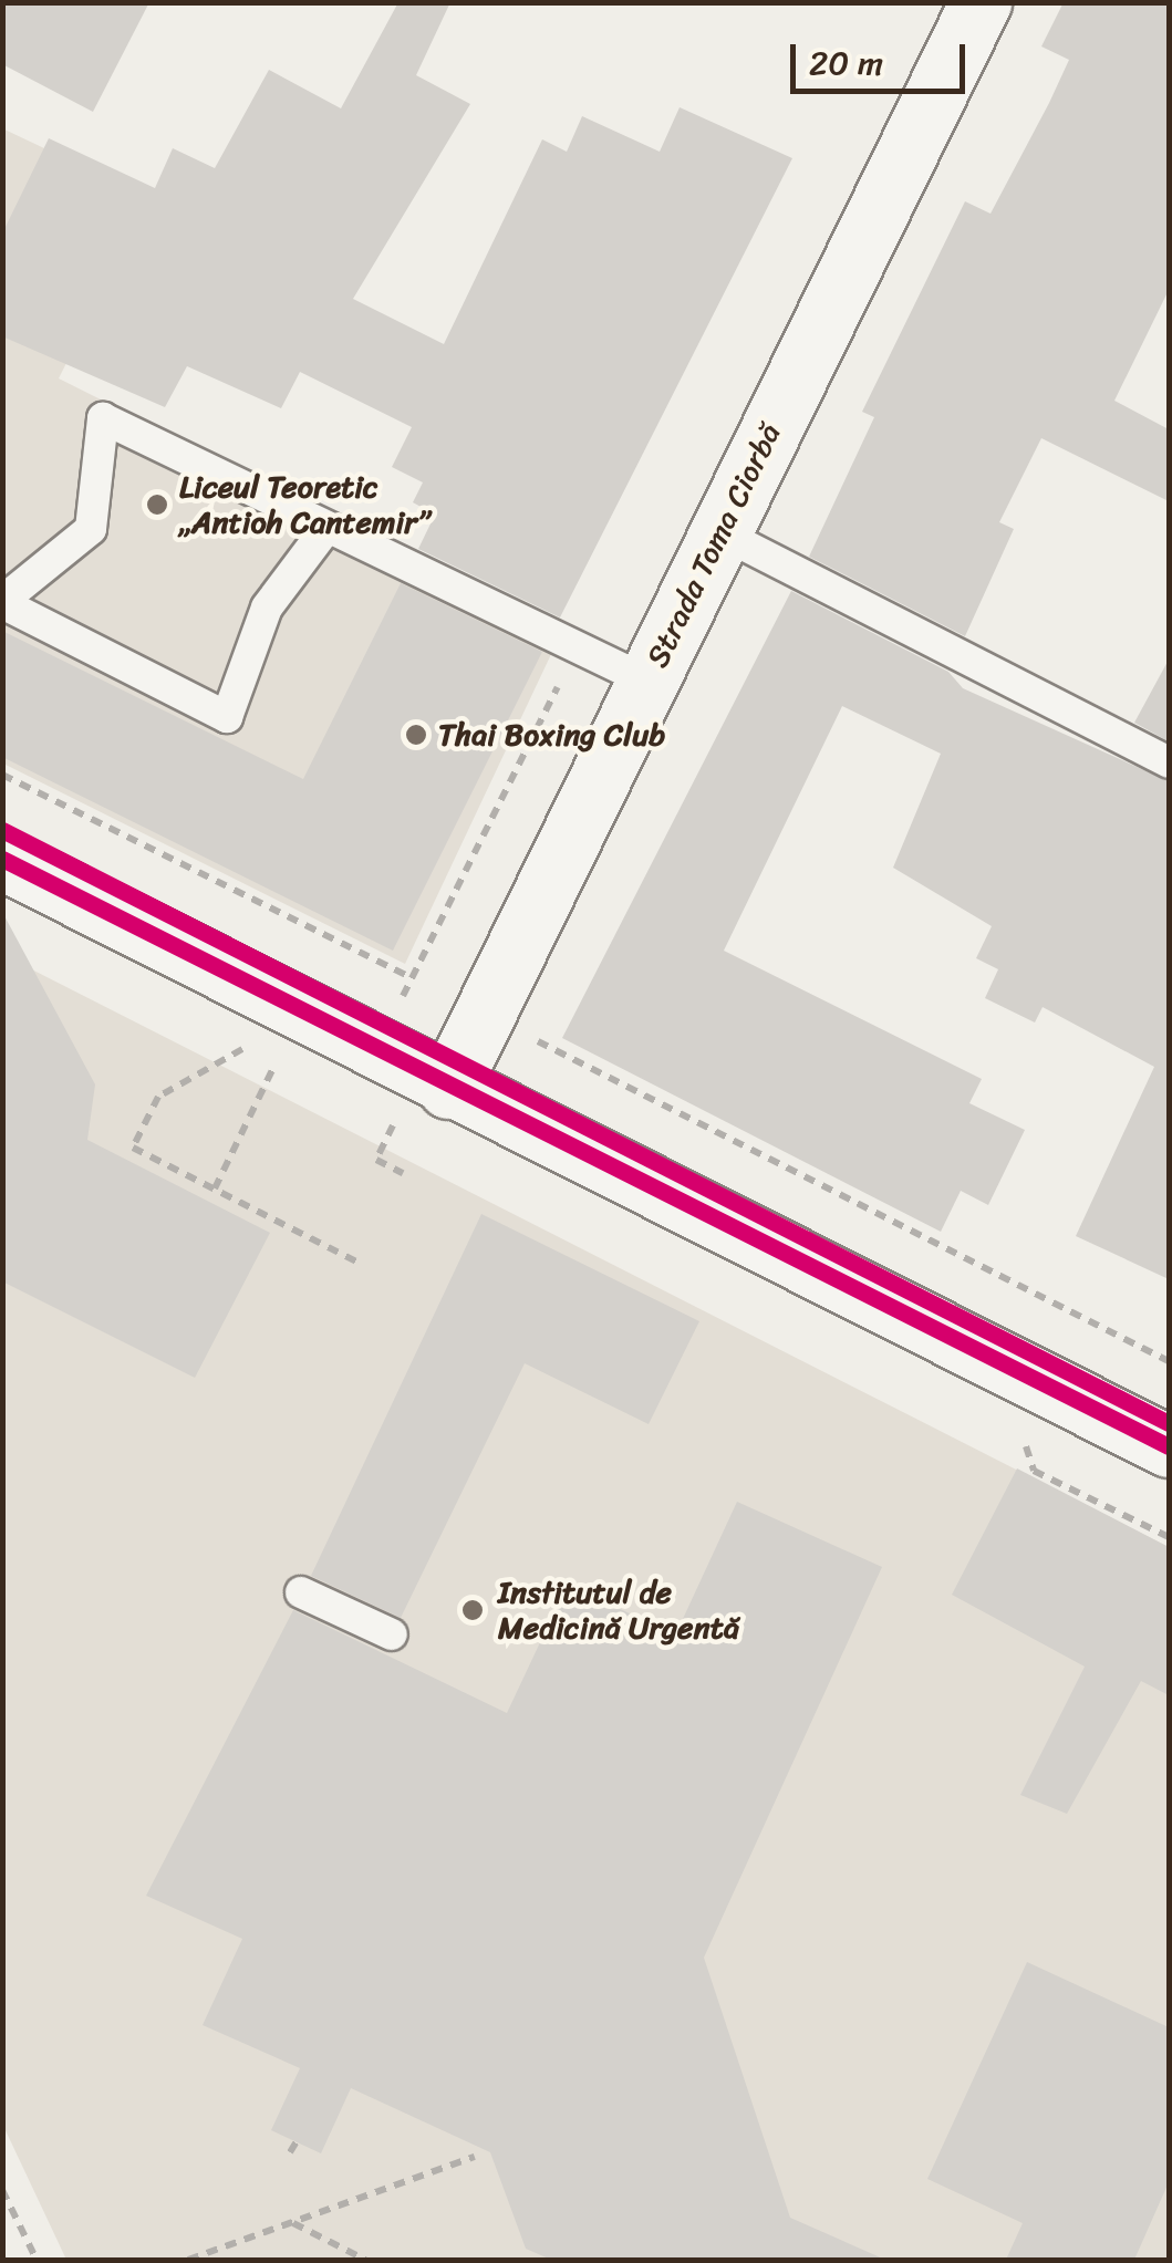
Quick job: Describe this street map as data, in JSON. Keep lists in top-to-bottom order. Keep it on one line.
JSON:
{"streets":{"street":["Strada Toma Ciorbă"]},"places":["Liceul Teoretic „Antioh Cantemir”","Thai Boxing Club","Institutul de Medicină Urgentă"],"scale_bar":"20 m"}
